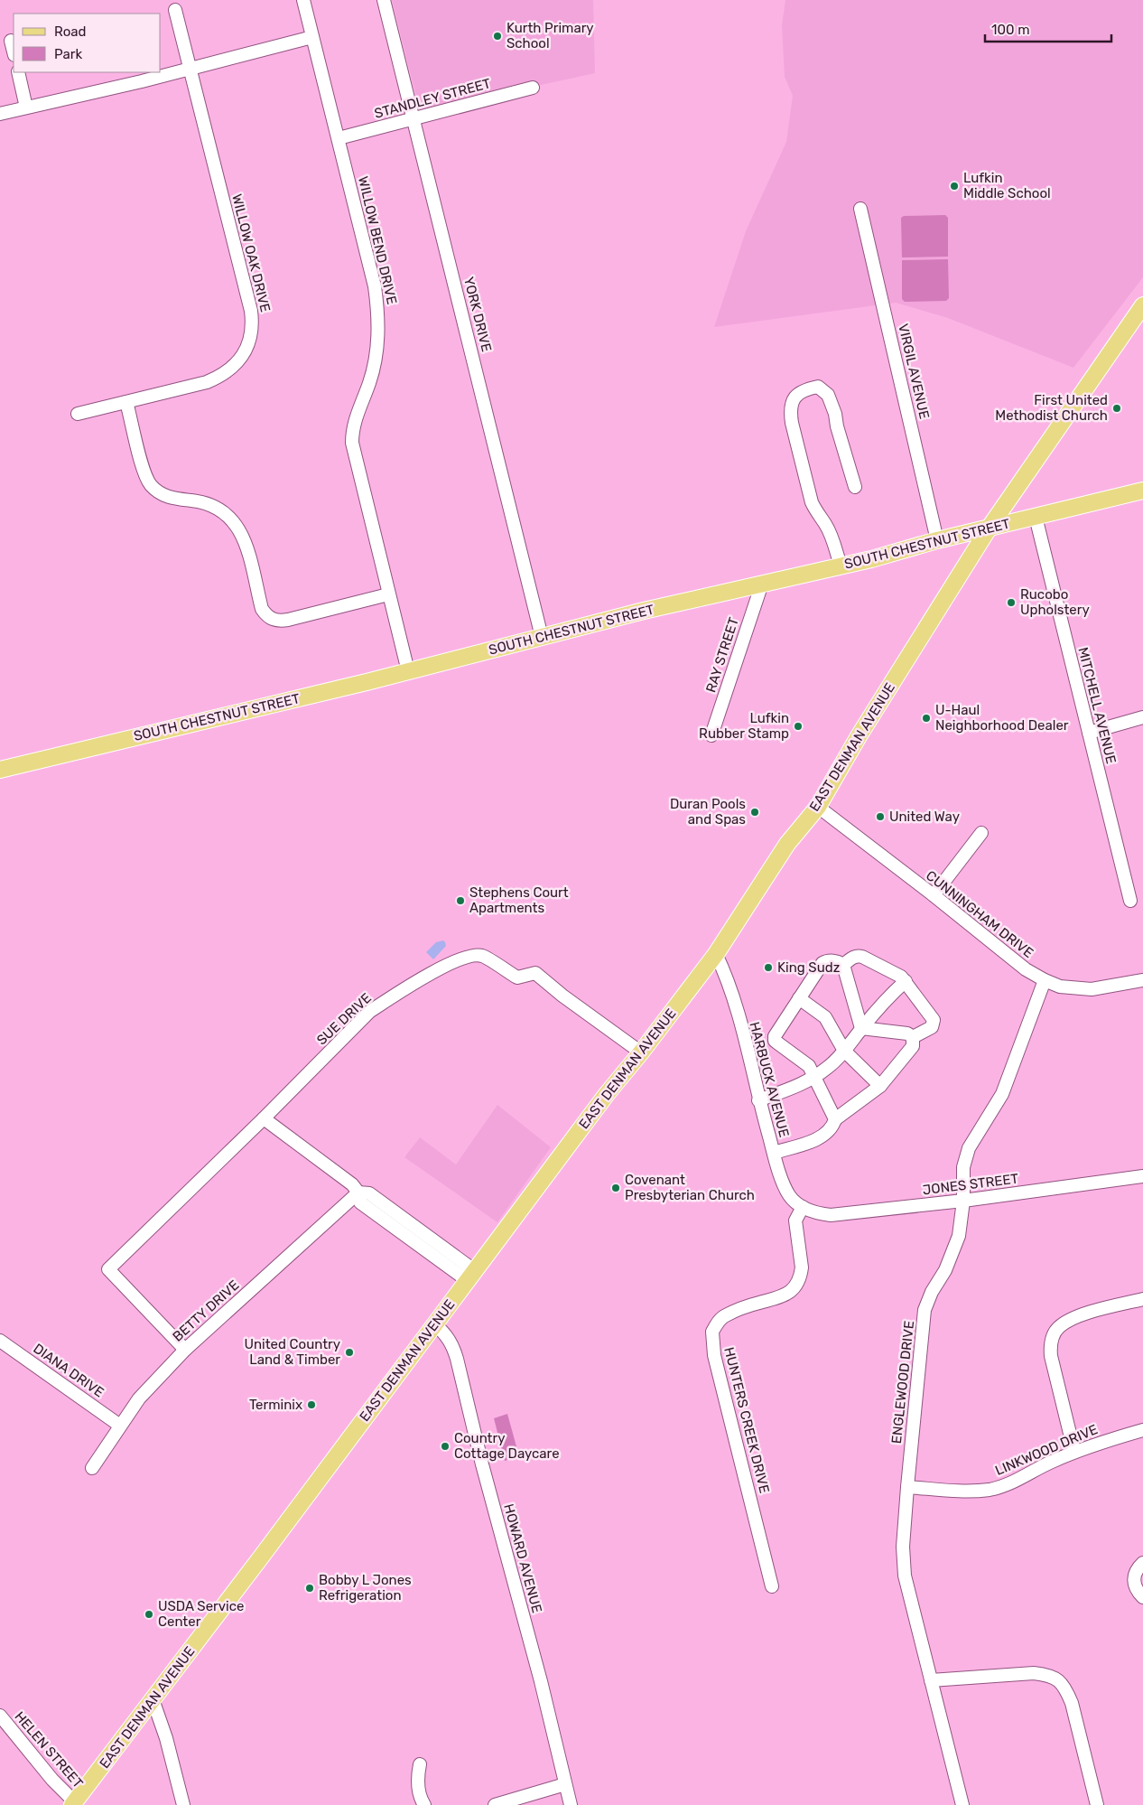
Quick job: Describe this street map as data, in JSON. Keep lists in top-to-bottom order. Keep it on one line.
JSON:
{"streets":{"main road":["SOUTH CHESTNUT STREET","EAST DENMAN AVENUE"],"street":["STANDLEY STREET","WILLOW BEND DRIVE","WILLOW OAK DRIVE","YORK DRIVE","VIRGIL AVENUE","RAY STREET","MITCHELL AVENUE","CUNNINGHAM DRIVE","SUE DRIVE","HARBUCK AVENUE","JONES STREET","BETTY DRIVE","DIANA DRIVE","ENGLEWOOD DRIVE","HUNTERS CREEK DRIVE","LINKWOOD DRIVE","HOWARD AVENUE","HELEN STREET"]},"crossings":[["STANDLEY STREET","WILLOW BEND DRIVE"],["STANDLEY STREET","YORK DRIVE"],["WILLOW BEND DRIVE","SOUTH CHESTNUT STREET"],["YORK DRIVE","SOUTH CHESTNUT STREET"],["VIRGIL AVENUE","SOUTH CHESTNUT STREET"],["SOUTH CHESTNUT STREET","RAY STREET"],["SOUTH CHESTNUT STREET","MITCHELL AVENUE"],["SOUTH CHESTNUT STREET","EAST DENMAN AVENUE"],["EAST DENMAN AVENUE","CUNNINGHAM DRIVE"],["EAST DENMAN AVENUE","SUE DRIVE"],["EAST DENMAN AVENUE","HARBUCK AVENUE"],["EAST DENMAN AVENUE","HOWARD AVENUE"],["EAST DENMAN AVENUE","HELEN STREET"],["CUNNINGHAM DRIVE","ENGLEWOOD DRIVE"],["SUE DRIVE","BETTY DRIVE"],["HARBUCK AVENUE","JONES STREET"],["HARBUCK AVENUE","HUNTERS CREEK DRIVE"],["JONES STREET","ENGLEWOOD DRIVE"],["JONES STREET","HUNTERS CREEK DRIVE"],["BETTY DRIVE","DIANA DRIVE"],["ENGLEWOOD DRIVE","LINKWOOD DRIVE"]],"places":["Kurth Primary School","Lufkin Middle School","First United Methodist Church","Rucobo Upholstery","U-Haul Neighborhood Dealer","Lufkin Rubber Stamp","Duran Pools and Spas","United Way","Stephens Court Apartments","King Sudz","Covenant Presbyterian Church","United Country Land & Timber","Terminix","Country Cottage Daycare","Bobby L Jones Refrigeration","USDA Service Center"],"legend":["Road","Park"],"scale_bar":"100 m"}
